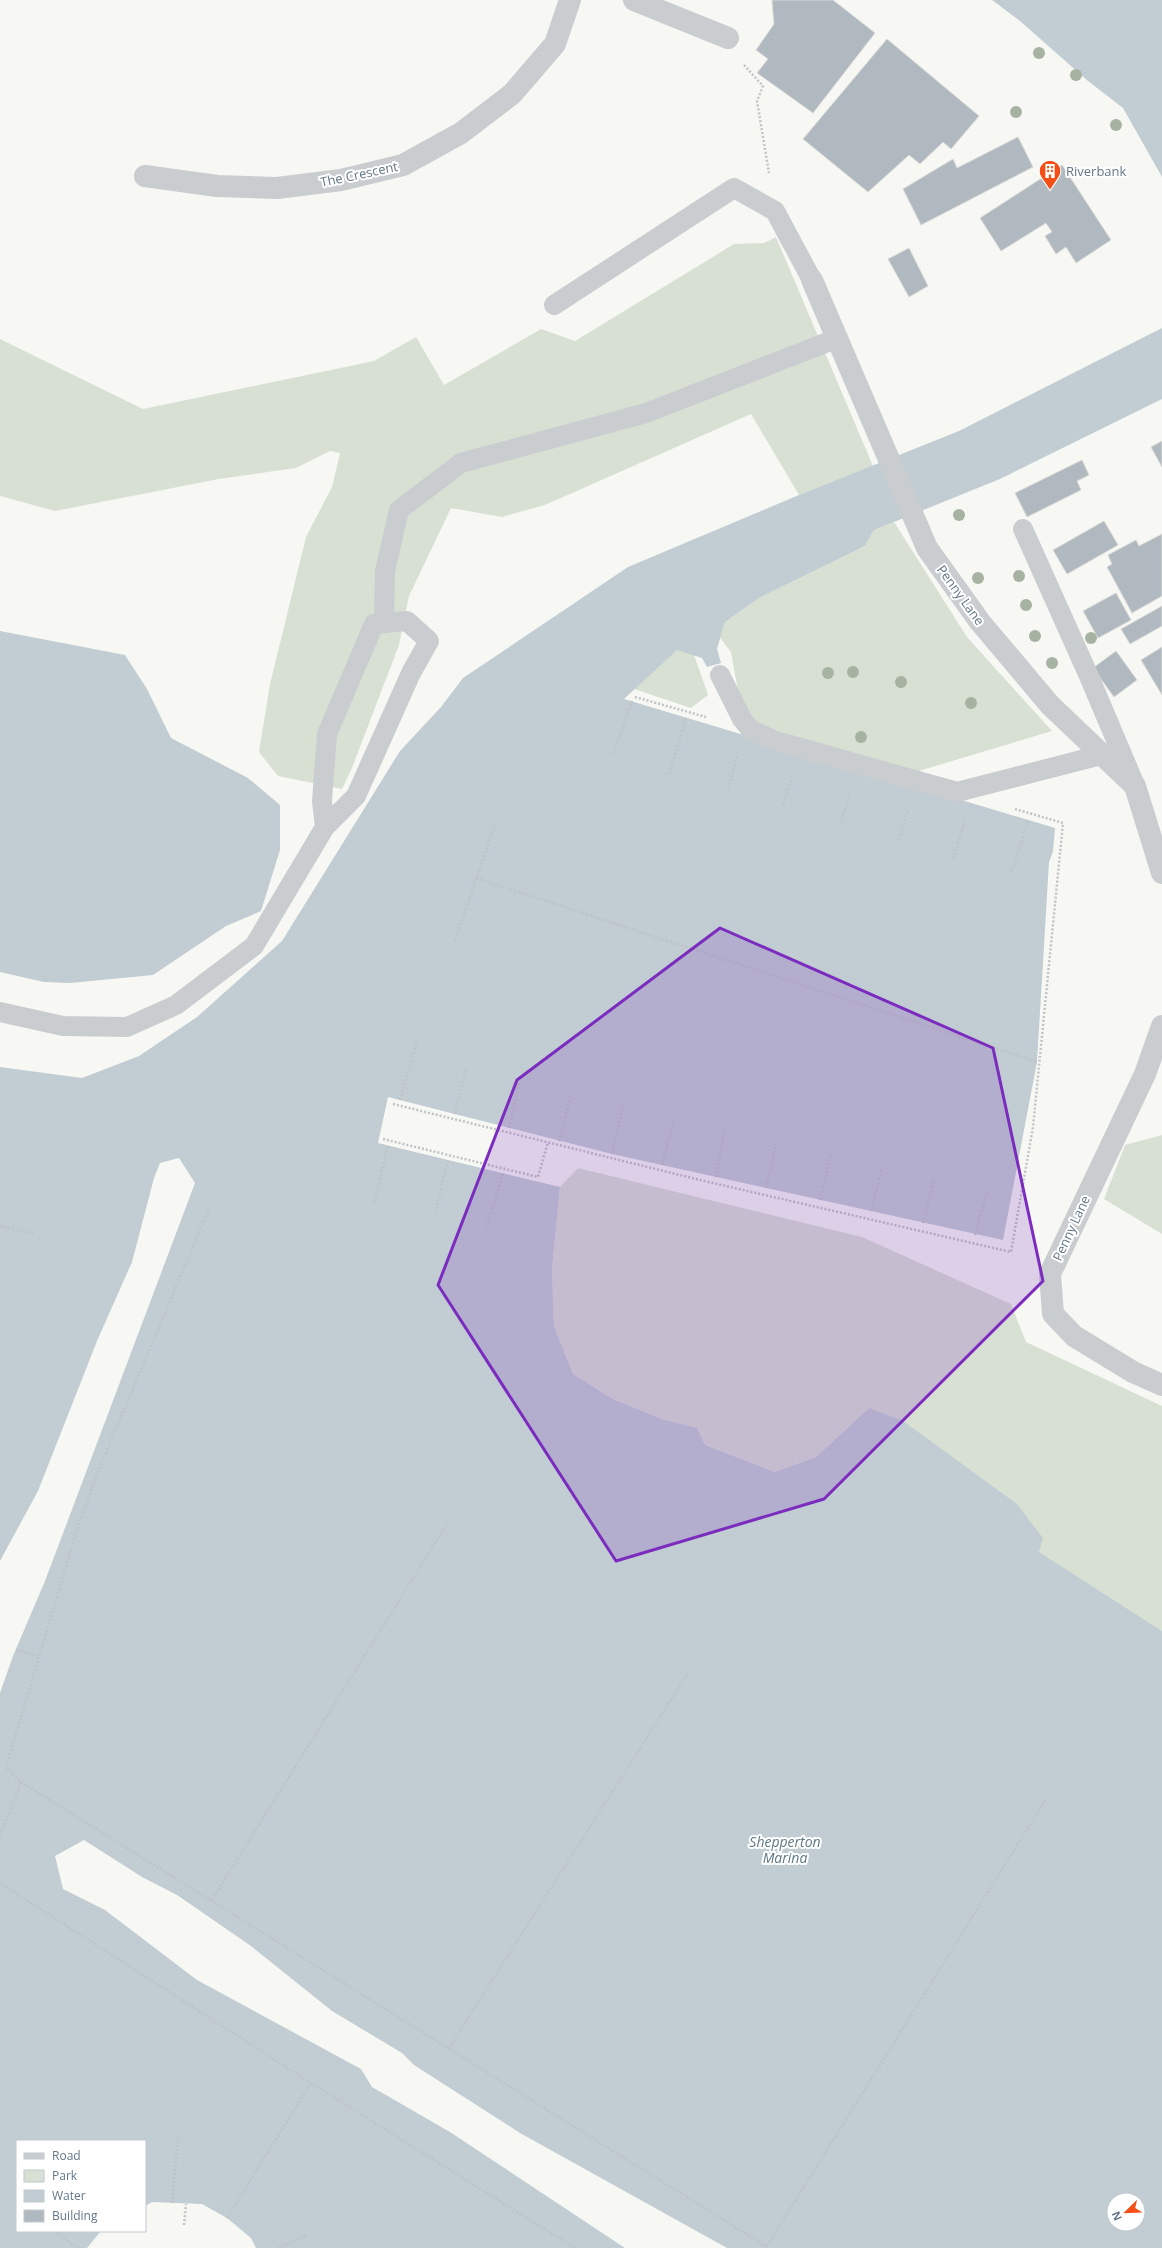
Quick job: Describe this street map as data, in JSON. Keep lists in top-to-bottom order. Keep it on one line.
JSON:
{"streets":{"street":["The Crescent","Penny Lane"]},"water":["Shepperton Marina"],"places":{"building":["Riverbank"]},"legend":["Road","Park","Water","Building"],"north":"bottom left"}
